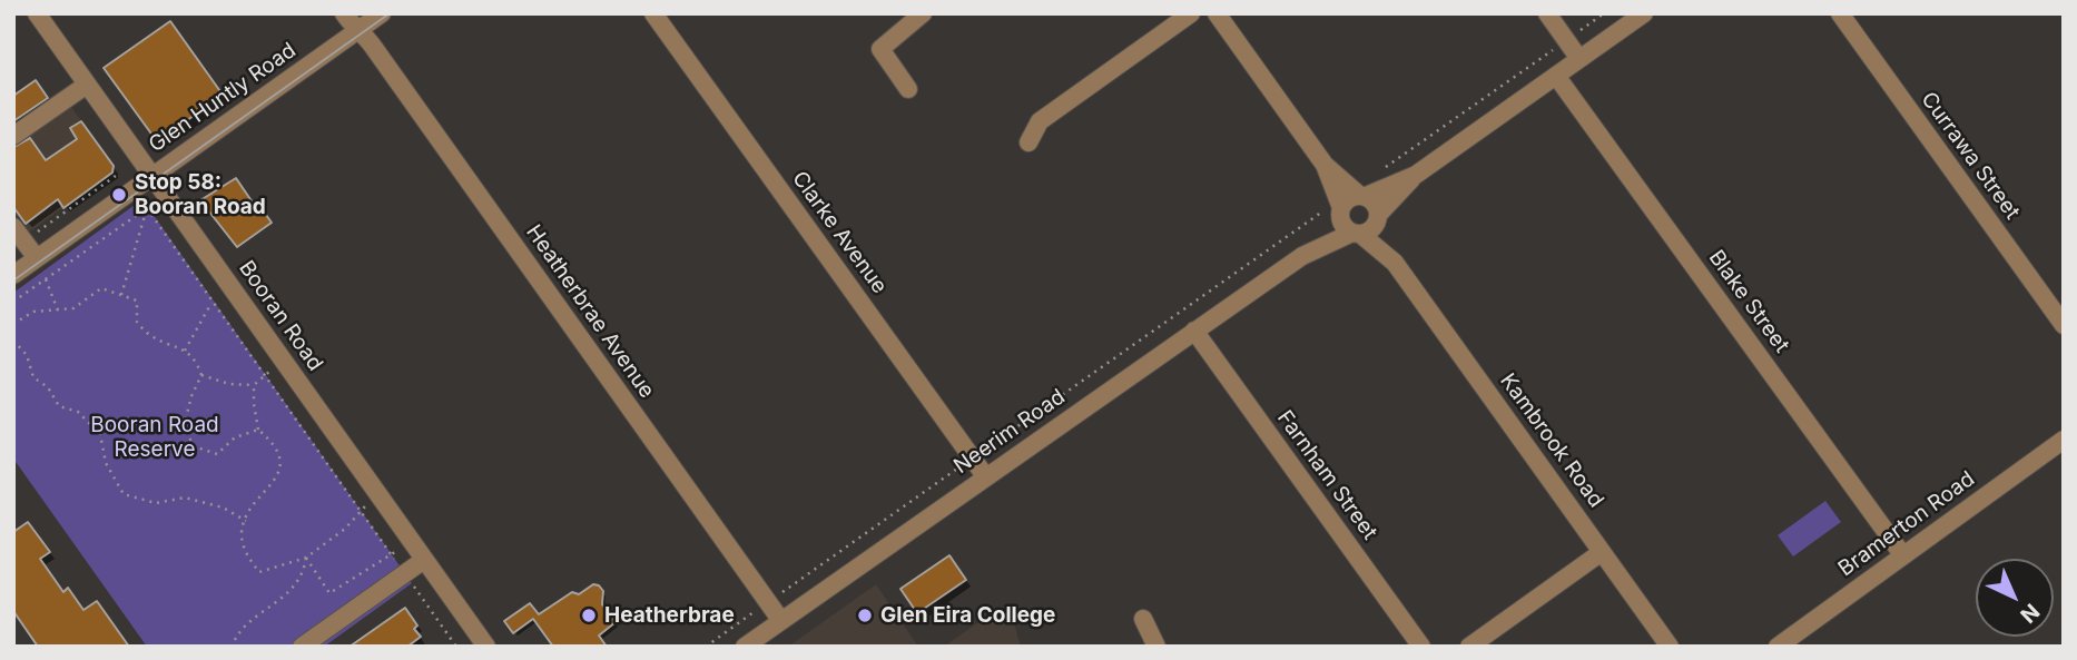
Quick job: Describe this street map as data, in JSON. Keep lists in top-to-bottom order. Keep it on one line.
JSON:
{"streets":{"street":["Glen Huntly Road","Currawa Street","Clarke Avenue","Blake Street","Heatherbrae Avenue","Booran Road","Neerim Road","Kambrook Road","Farnham Street","Bramerton Road"]},"crossings":[["Glen Huntly Road","Heatherbrae Avenue"],["Glen Huntly Road","Booran Road"],["Clarke Avenue","Neerim Road"],["Blake Street","Bramerton Road"],["Heatherbrae Avenue","Neerim Road"],["Neerim Road","Kambrook Road"],["Neerim Road","Farnham Street"]],"parks":["Booran Road Reserve"],"places":["Stop 58: Booran Road","Heatherbrae","Glen Eira College"],"north":"bottom right"}
